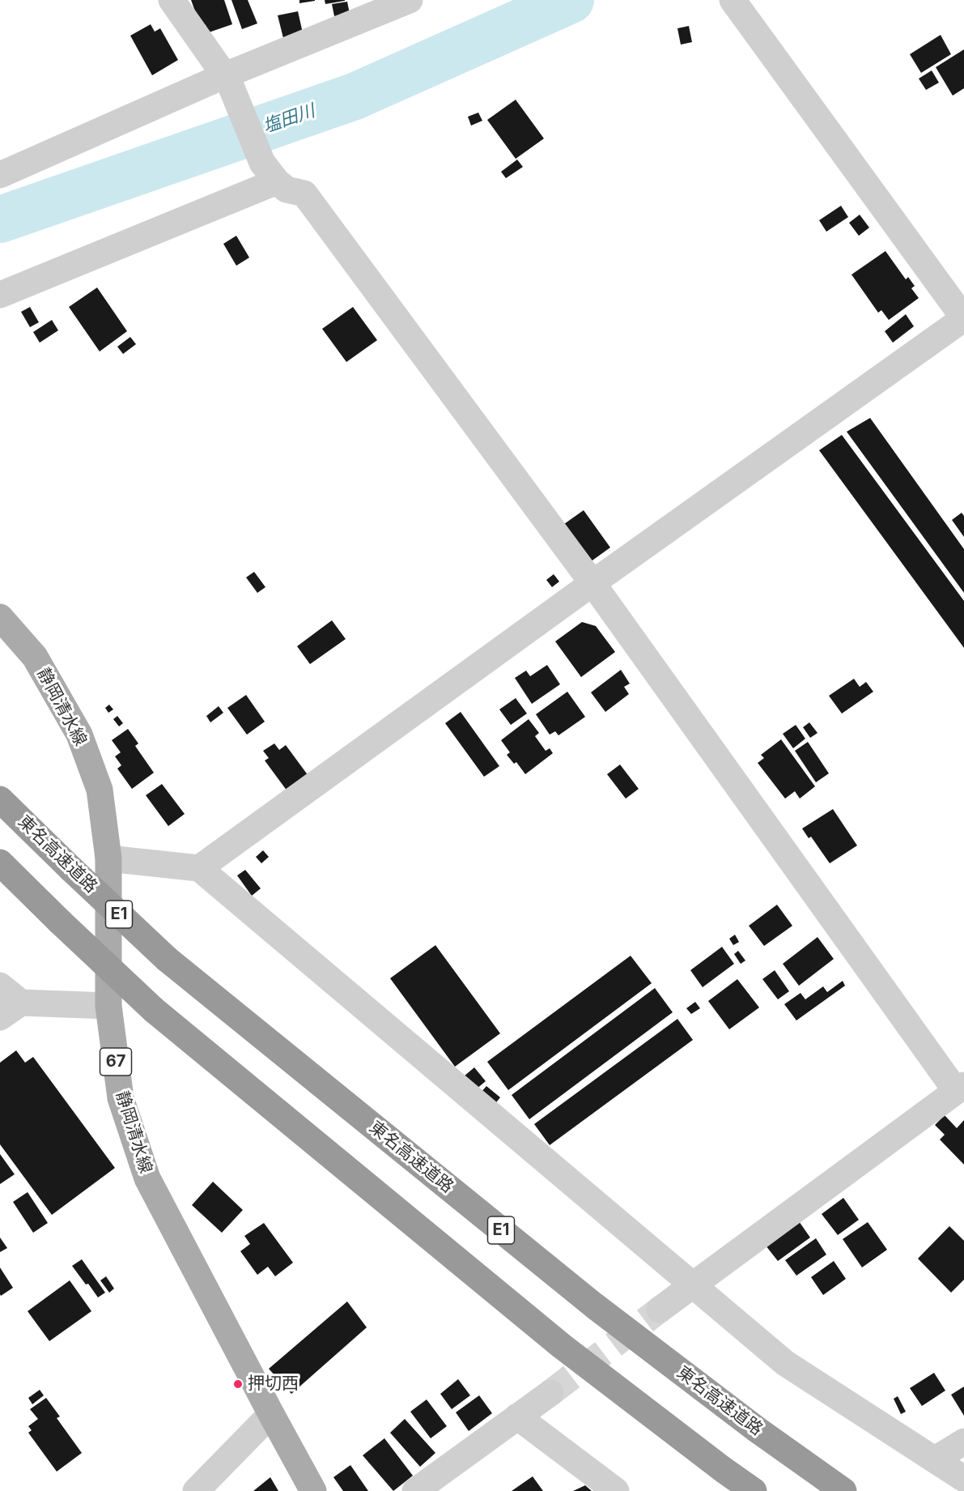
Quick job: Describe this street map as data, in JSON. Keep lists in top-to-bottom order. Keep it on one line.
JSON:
{"streets":{"highway":["東名高速道路","E1"],"main road":["静岡清水線","67"]},"water":["塩田川"],"places":["押切西"]}
